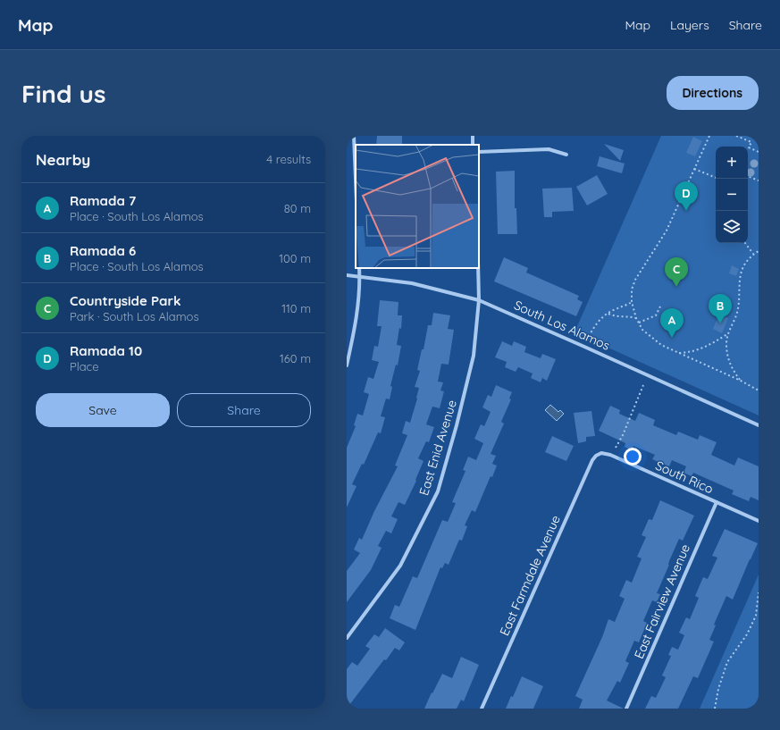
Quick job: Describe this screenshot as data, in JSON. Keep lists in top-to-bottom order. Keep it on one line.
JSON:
{"streets":{"street":["South Los Alamos","East Enid Avenue","South Rico","East Farmdale Avenue","East Fairview Avenue"]},"crossings":[["South Los Alamos","East Enid Avenue"],["South Rico","East Farmdale Avenue"],["South Rico","East Fairview Avenue"]],"page":{"header":"Map","nav":["Map","Layers","Share"],"buttons":["Directions",["Save","Share"]],"title":"Find us","heading":["Nearby","4 results"],"map_buttons":["+","−"],"pins":["D","C","B","A"],"list":[{"mark":"A","name":"Ramada 7","note":"Place · South Los Alamos","value":"80 m"},{"mark":"B","name":"Ramada 6","note":"Place · South Los Alamos","value":"100 m"},{"mark":"C","name":"Countryside Park","note":"Park · South Los Alamos","value":"110 m"},{"mark":"D","name":"Ramada 10","note":"Place","value":"160 m"}]}}
